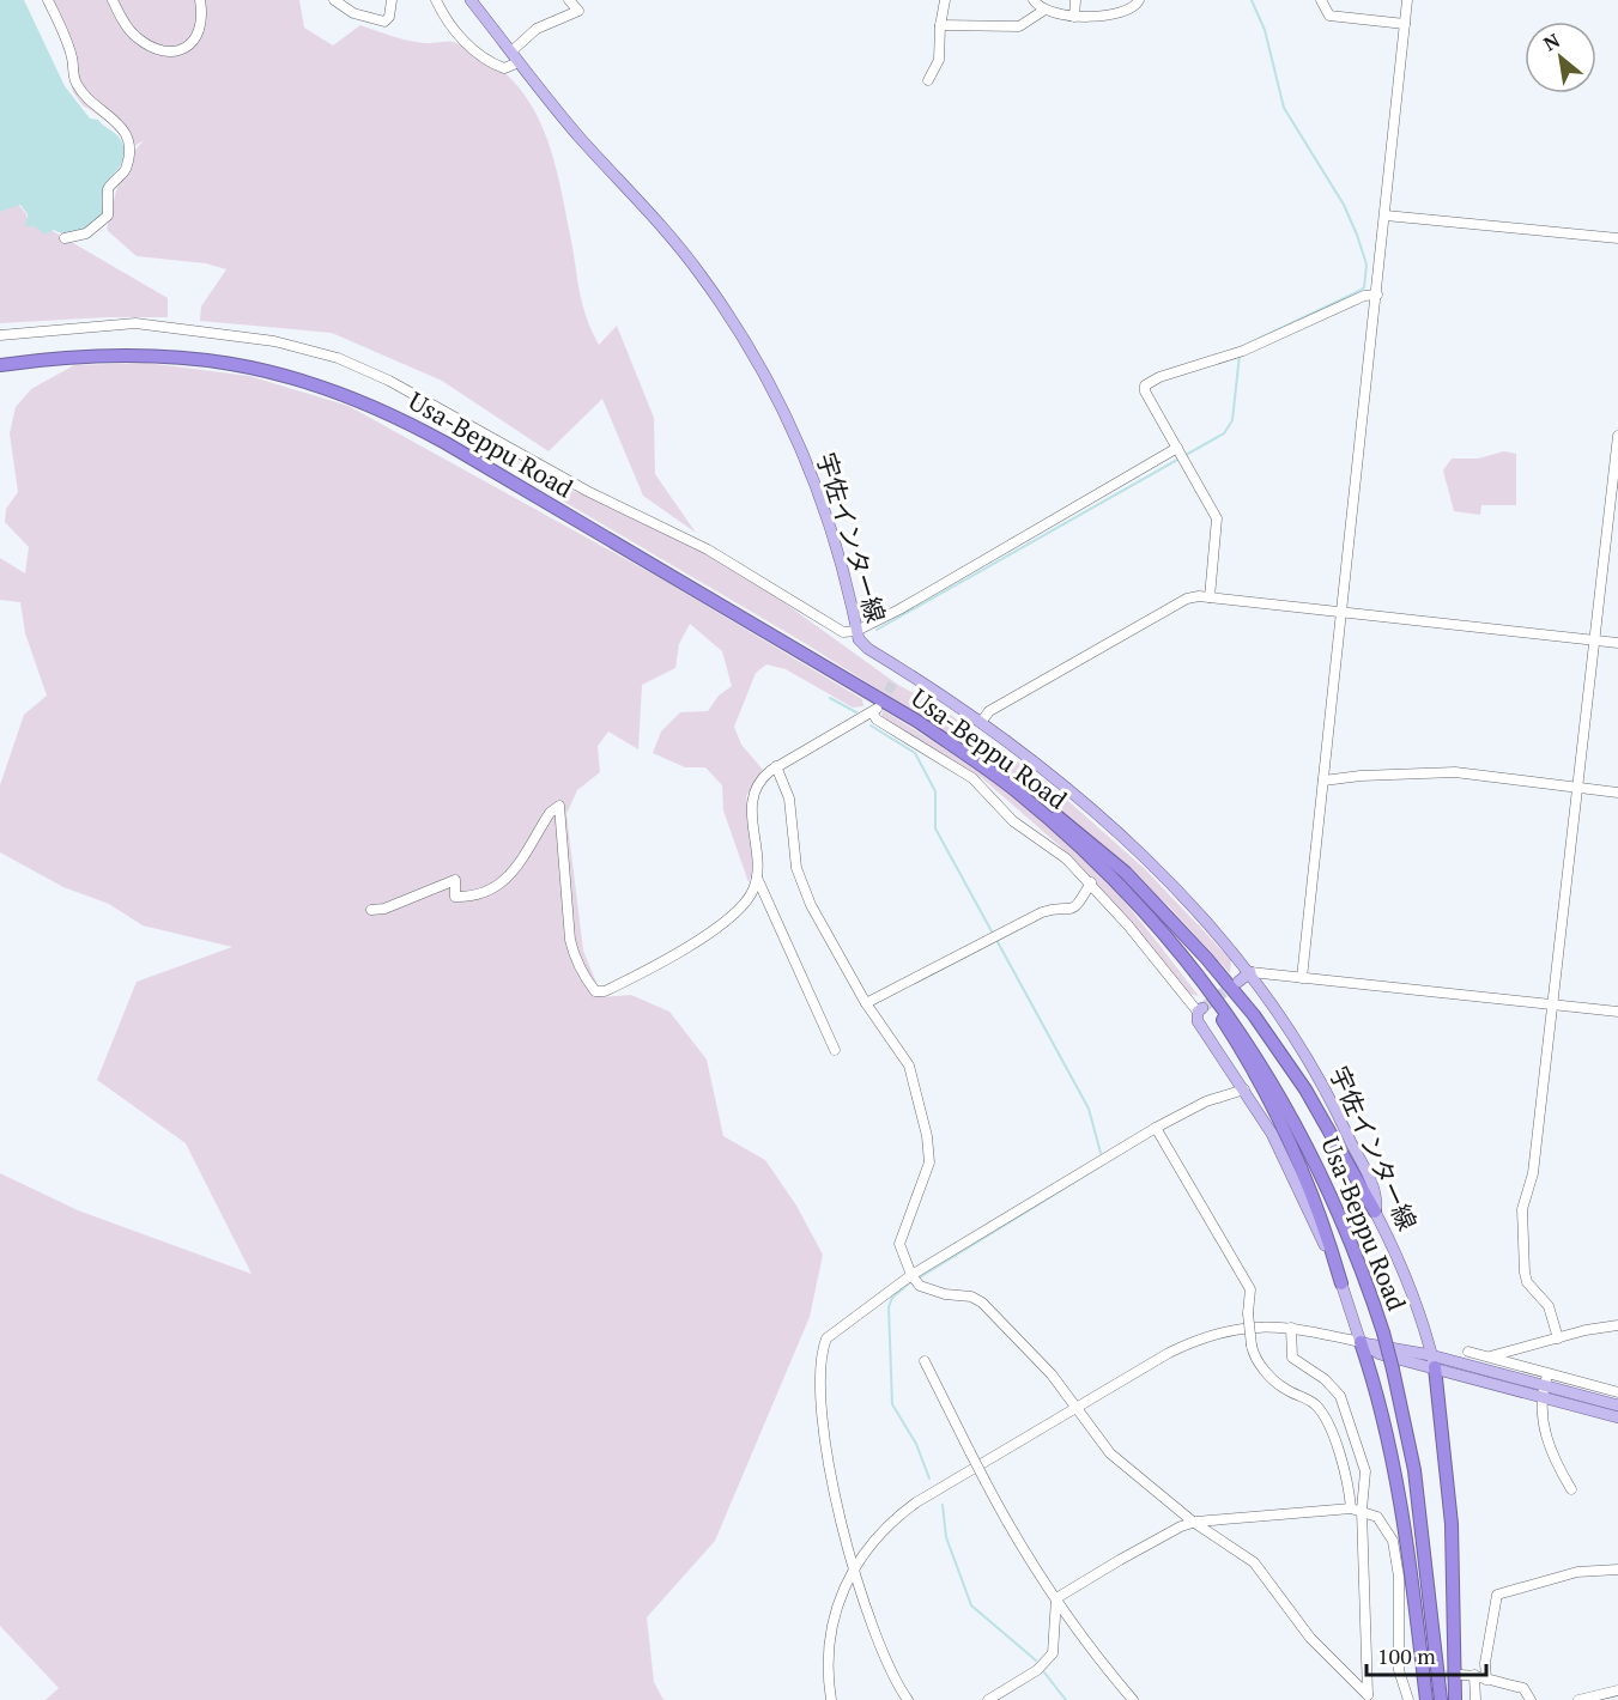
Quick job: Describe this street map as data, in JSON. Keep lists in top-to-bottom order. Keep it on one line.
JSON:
{"streets":{"highway":["Usa-Beppu Road"],"main road":["宇佐インター線"]},"scale_bar":"100 m","north":"top left"}
